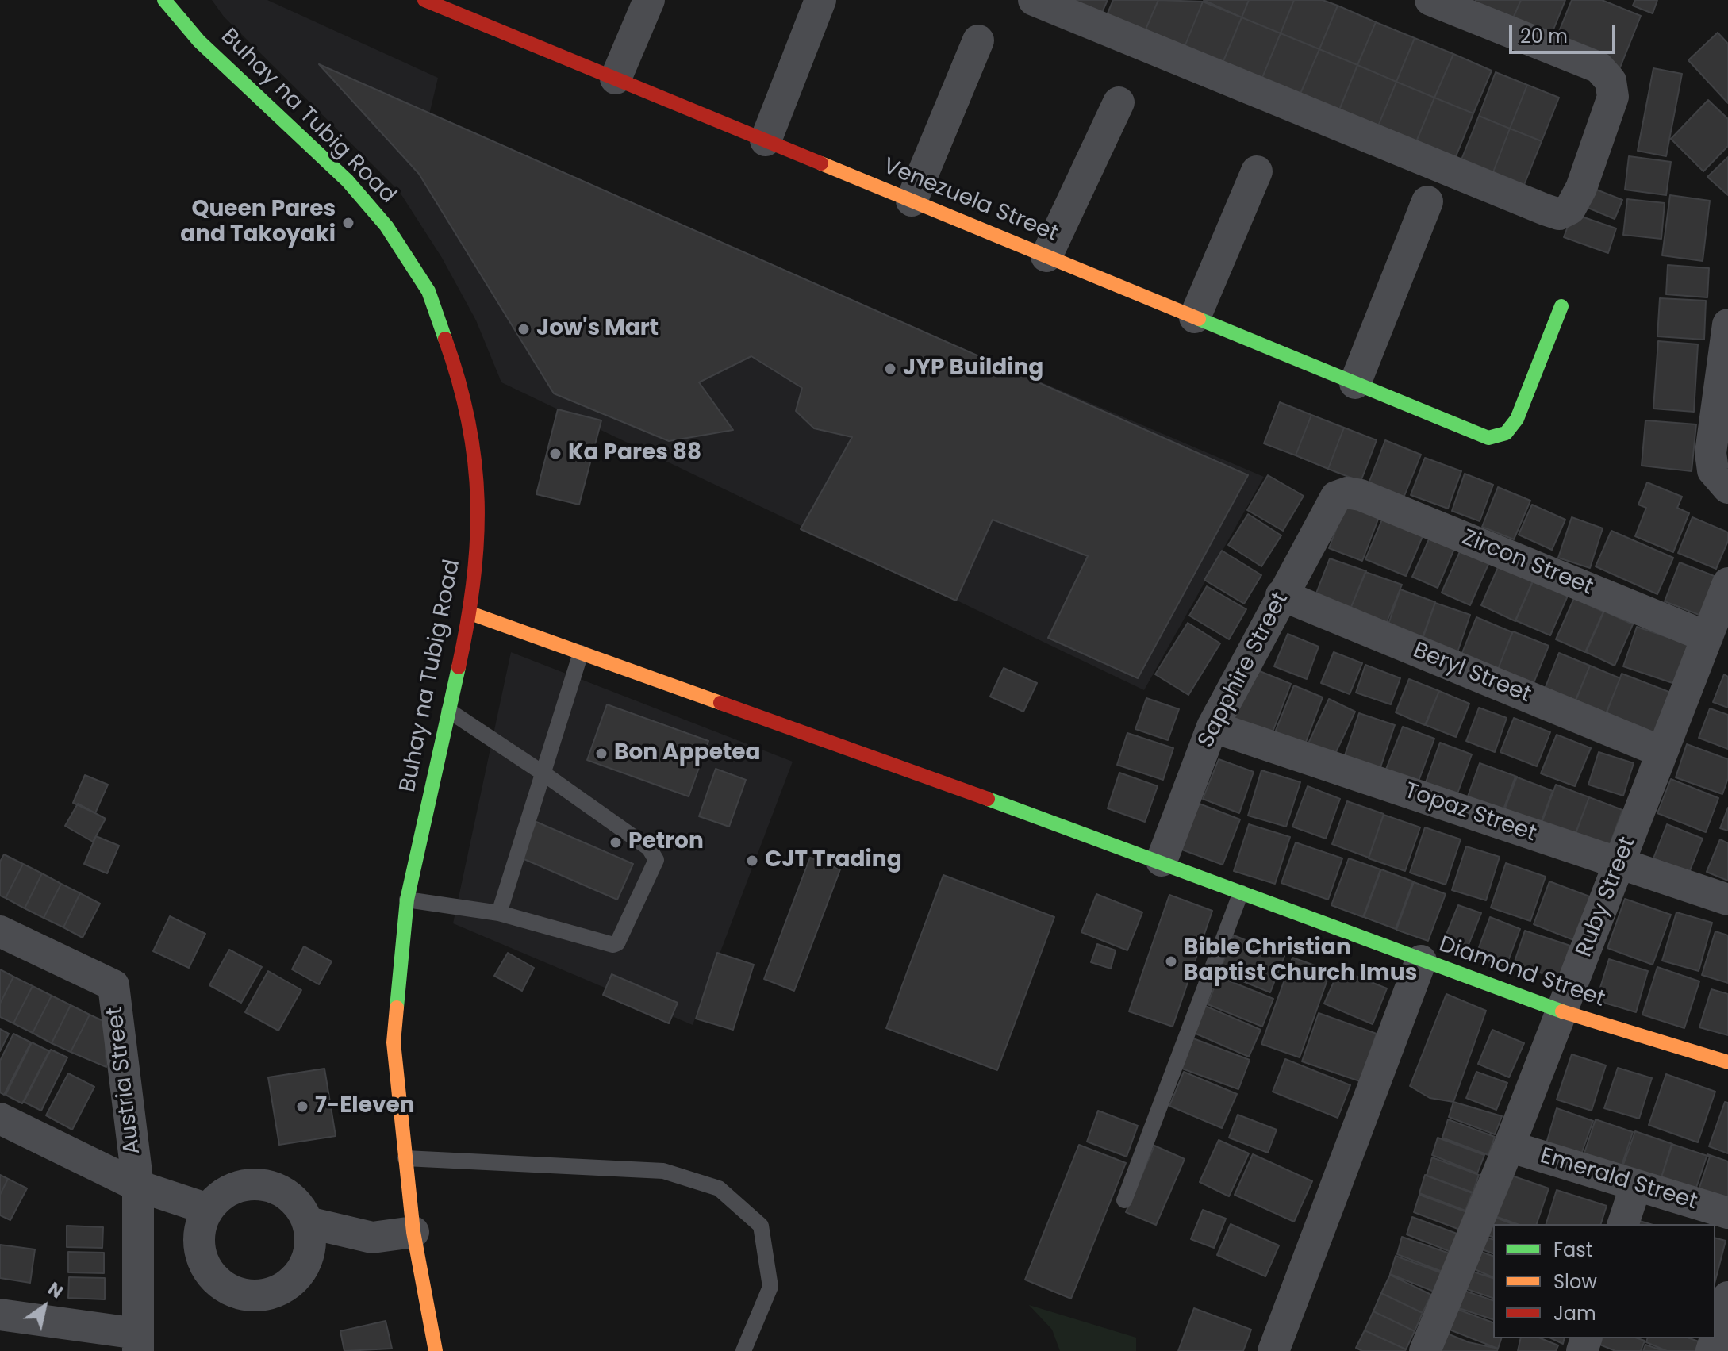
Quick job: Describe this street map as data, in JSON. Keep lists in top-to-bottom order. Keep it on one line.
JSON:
{"streets":{"street":["Buhay na Tubig Road","Venezuela Street","Zircon Street","Sapphire Street","Beryl Street","Topaz Street","Ruby Street","Diamond Street","Austria Street","Emerald Street"]},"crossings":[["Buhay na Tubig Road","Diamond Street"],["Zircon Street","Sapphire Street"],["Zircon Street","Ruby Street"],["Sapphire Street","Beryl Street"],["Sapphire Street","Topaz Street"],["Sapphire Street","Diamond Street"],["Beryl Street","Ruby Street"],["Topaz Street","Ruby Street"],["Ruby Street","Diamond Street"],["Ruby Street","Emerald Street"]],"places":["Queen Pares and Takoyaki","Jow's Mart","JYP Building","Ka Pares 88","Bon Appetea","Petron","CJT Trading","Bible Christian Baptist Church Imus","7-Eleven"],"legend":["Fast","Slow","Jam"],"scale_bar":"20 m","north":"top right"}
